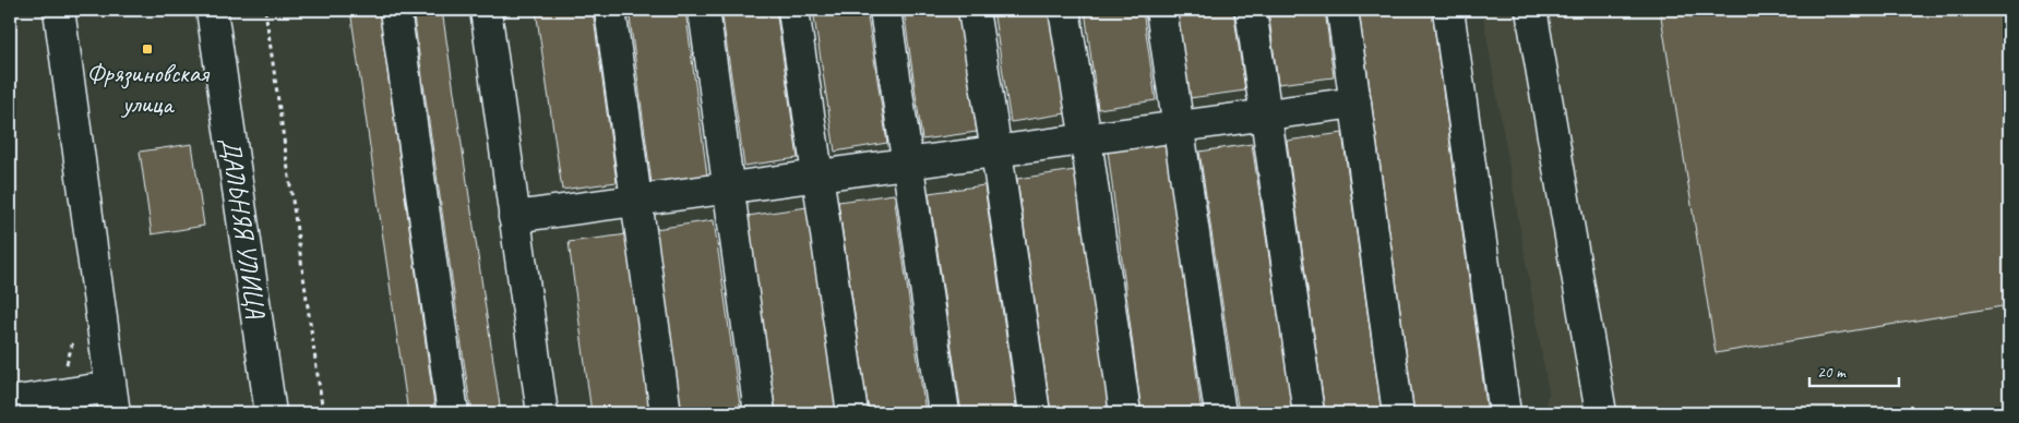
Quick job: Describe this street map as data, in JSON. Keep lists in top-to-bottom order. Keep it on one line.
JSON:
{"streets":{"street":["ДАЛЬНЯЯ УЛИЦА"]},"places":{"transit":["Фрязиновская улица"]},"scale_bar":"20 m"}
